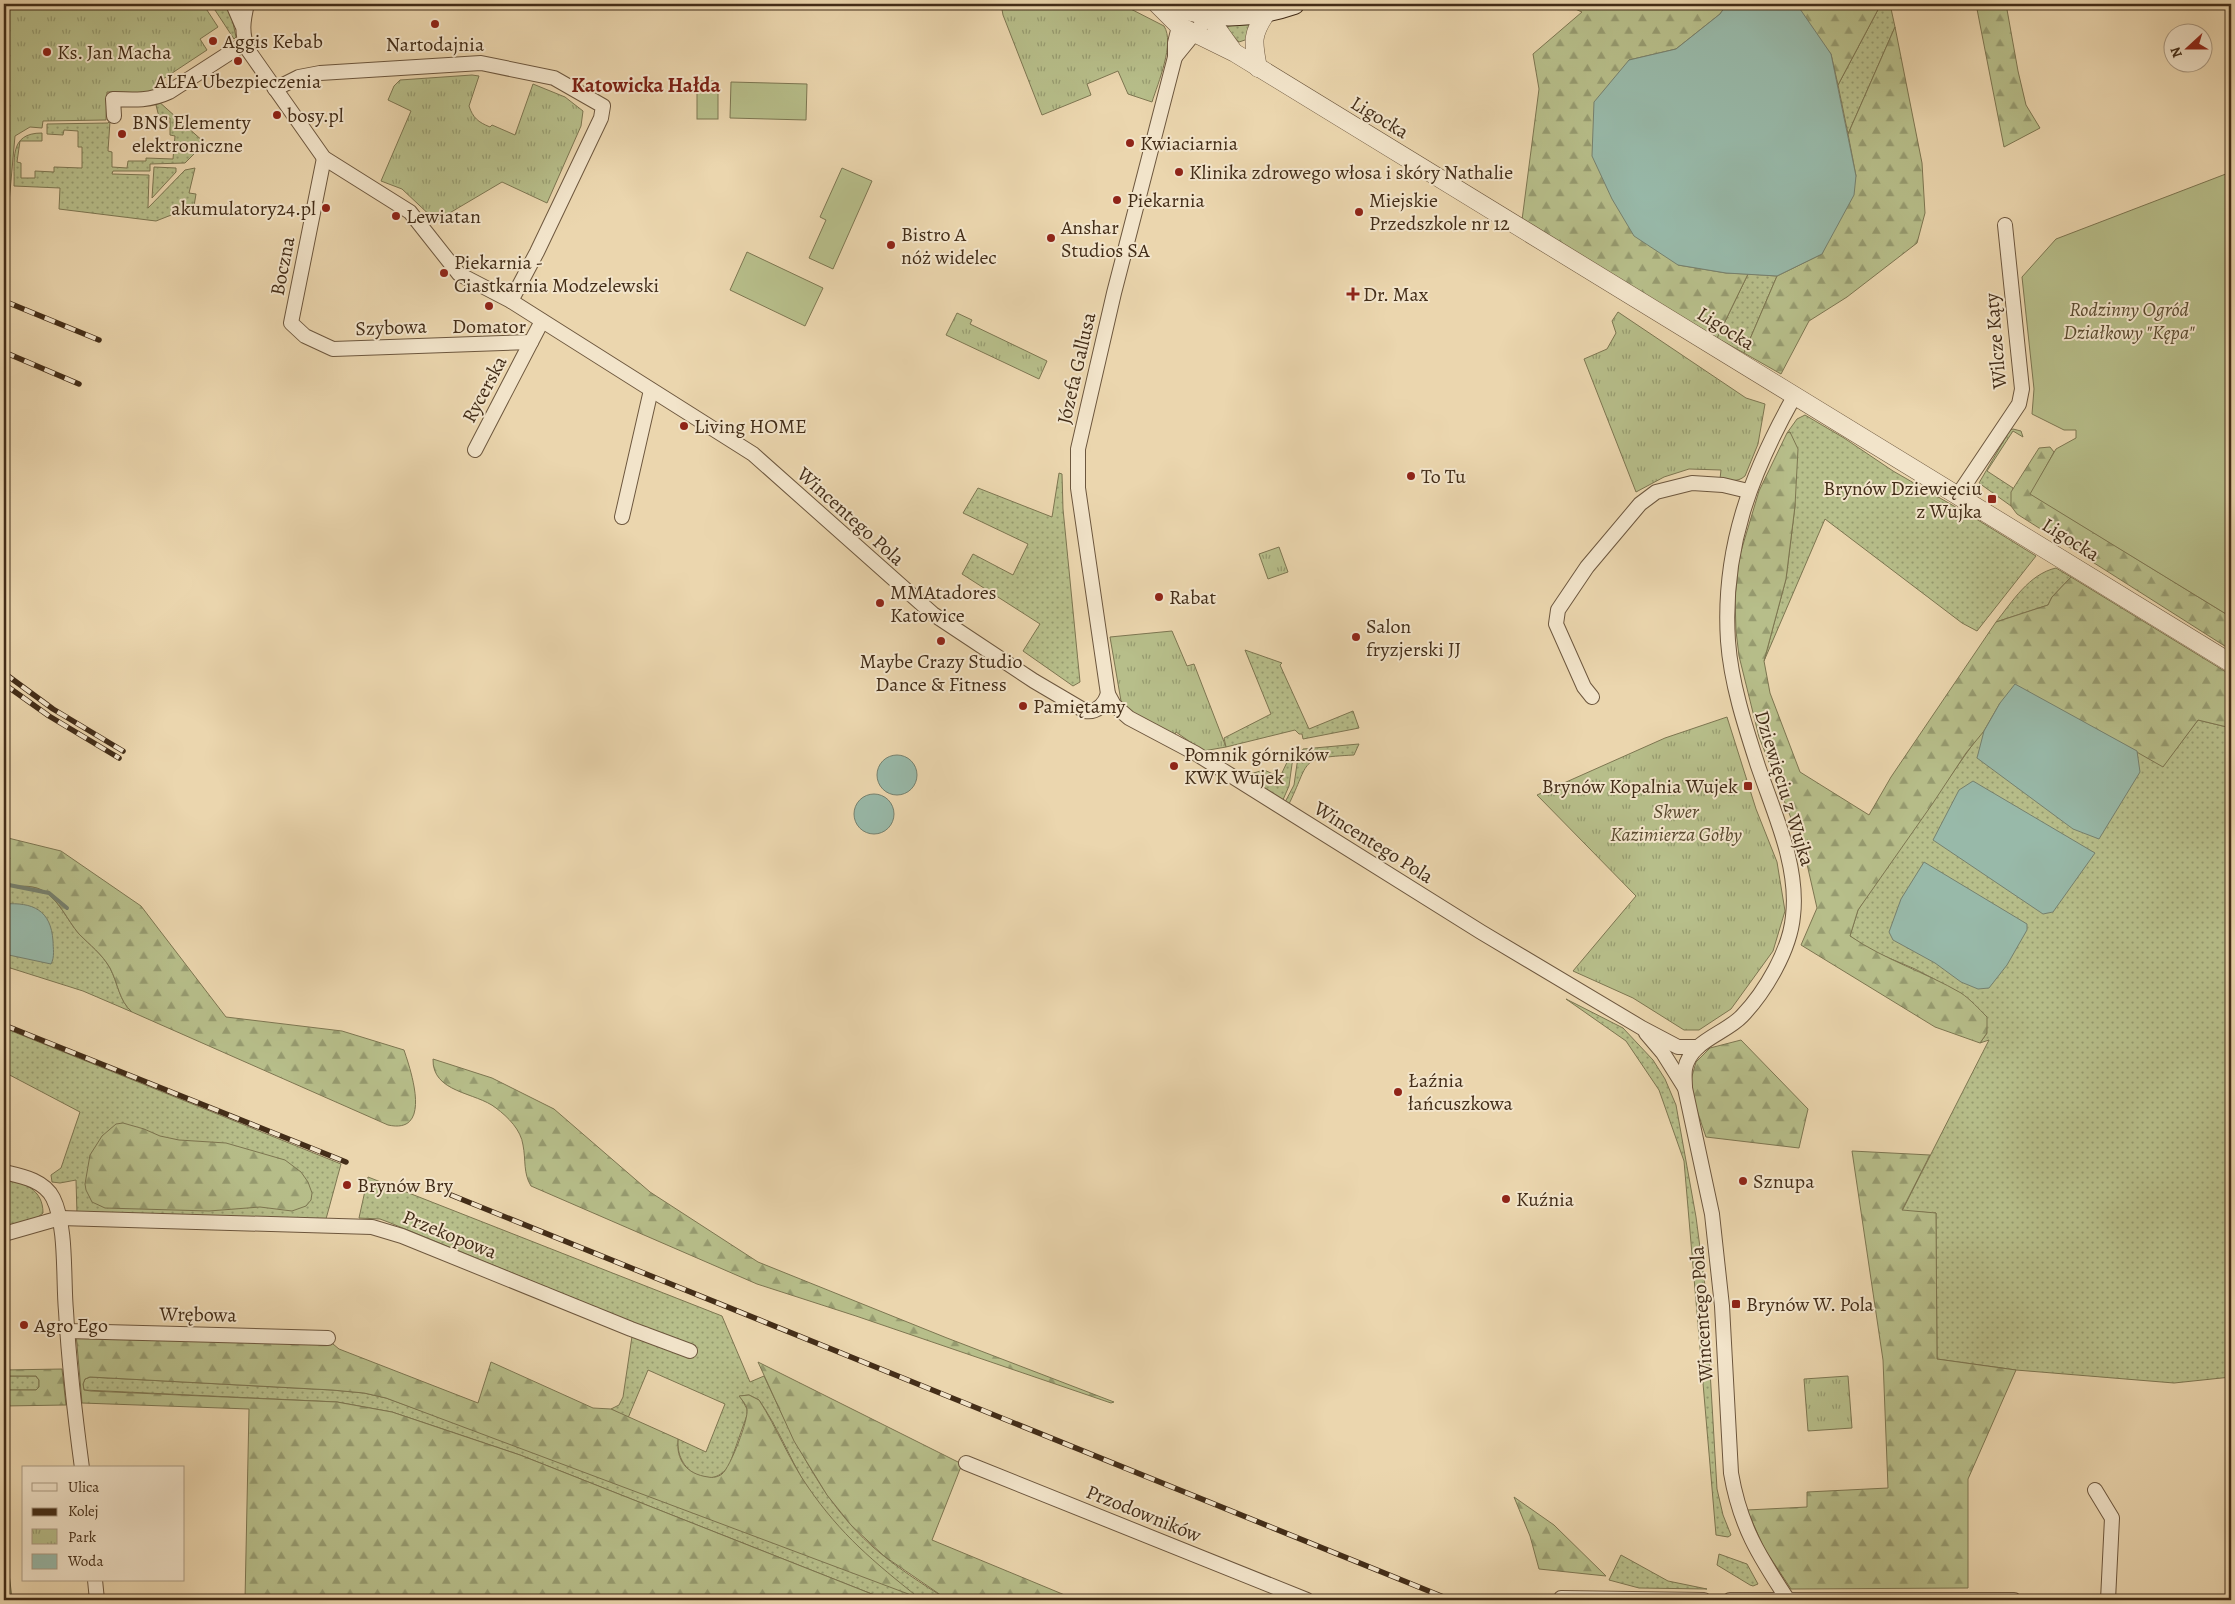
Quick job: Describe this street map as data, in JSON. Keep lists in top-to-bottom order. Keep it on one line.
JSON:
{"streets":{"street":["Ligocka","Boczna","Szybowa","Wilcze Kąty","Józefa Gallusa","Rycerska","Wincentego Pola","Dziewięciu z Wujka","Przekopowa","Wrębowa","Przodowników"]},"crossings":[["Ligocka","Wilcze Kąty"],["Ligocka","Józefa Gallusa"],["Ligocka","Dziewięciu z Wujka"],["Boczna","Szybowa"],["Boczna","Wincentego Pola"],["Szybowa","Rycerska"],["Józefa Gallusa","Wincentego Pola"],["Rycerska","Wincentego Pola"],["Wincentego Pola","Dziewięciu z Wujka"]],"districts":["Katowicka Hałda"],"parks":["Rodzinny Ogród Działkowy \"Kępa\"","Skwer Kazimierza Gołby"],"places":{"other":["Nartodajnia","Aggis Kebab","Ks. Jan Macha","ALFA Ubezpieczenia","bosy.pl","BNS Elementy elektroniczne","Kwiaciarnia","Klinika zdrowego włosa i skóry Nathalie","Piekarnia","akumulatory24.pl","Miejskie Przedszkole nr 12","Lewiatan","Anshar Studios SA","Bistro A nóż widelec","Piekarnia - Ciastkarnia Modzelewski","Domator","Living HOME","To Tu","Rabat","MMAtadores Katowice","Salon fryzjerski JJ","Maybe Crazy Studio Dance & Fitness","Pamiętamy","Pomnik górników KWK Wujek","Łaźnia łańcuszkowa","Sznupa","Brynów Bry","Kuźnia","Agro Ego"],"health":["Dr. Max"],"transit":["Brynów Dziewięciu z Wujka","Brynów Kopalnia Wujek","Brynów W. Pola"]},"legend":["Ulica","Kolej","Park","Woda"],"north":"left"}
